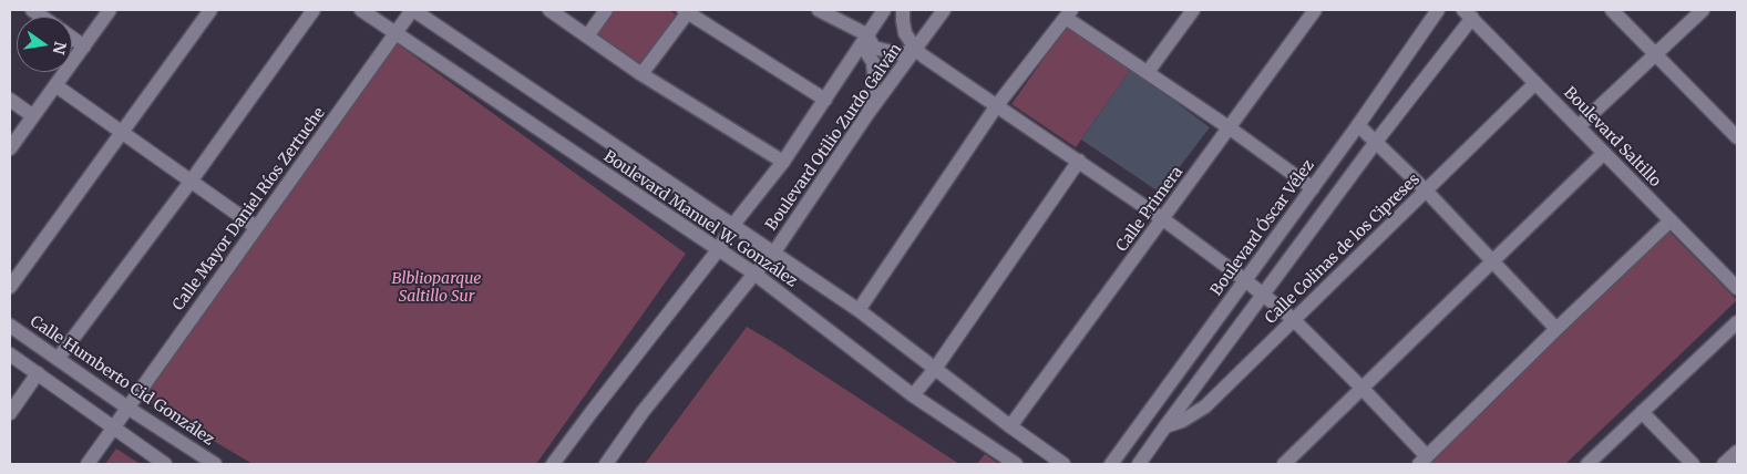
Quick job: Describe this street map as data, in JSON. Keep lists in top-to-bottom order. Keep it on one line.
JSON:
{"streets":{"street":["Boulevard Otilio Zurdo Galván","Boulevard Saltillo","Calle Mayor Daniel Ríos Zertuche","Calle Primera","Boulevard Manuel W. González","Boulevard Óscar Vélez","Calle Colinas de los Cipreses","Calle Humberto Cid González"]},"crossings":[["Boulevard Otilio Zurdo Galván","Boulevard Manuel W. González"],["Boulevard Saltillo","Calle Colinas de los Cipreses"],["Calle Mayor Daniel Ríos Zertuche","Boulevard Manuel W. González"],["Calle Mayor Daniel Ríos Zertuche","Calle Humberto Cid González"],["Calle Primera","Boulevard Manuel W. González"]],"parks":["Blblioparque Saltillo Sur"],"north":"right"}
